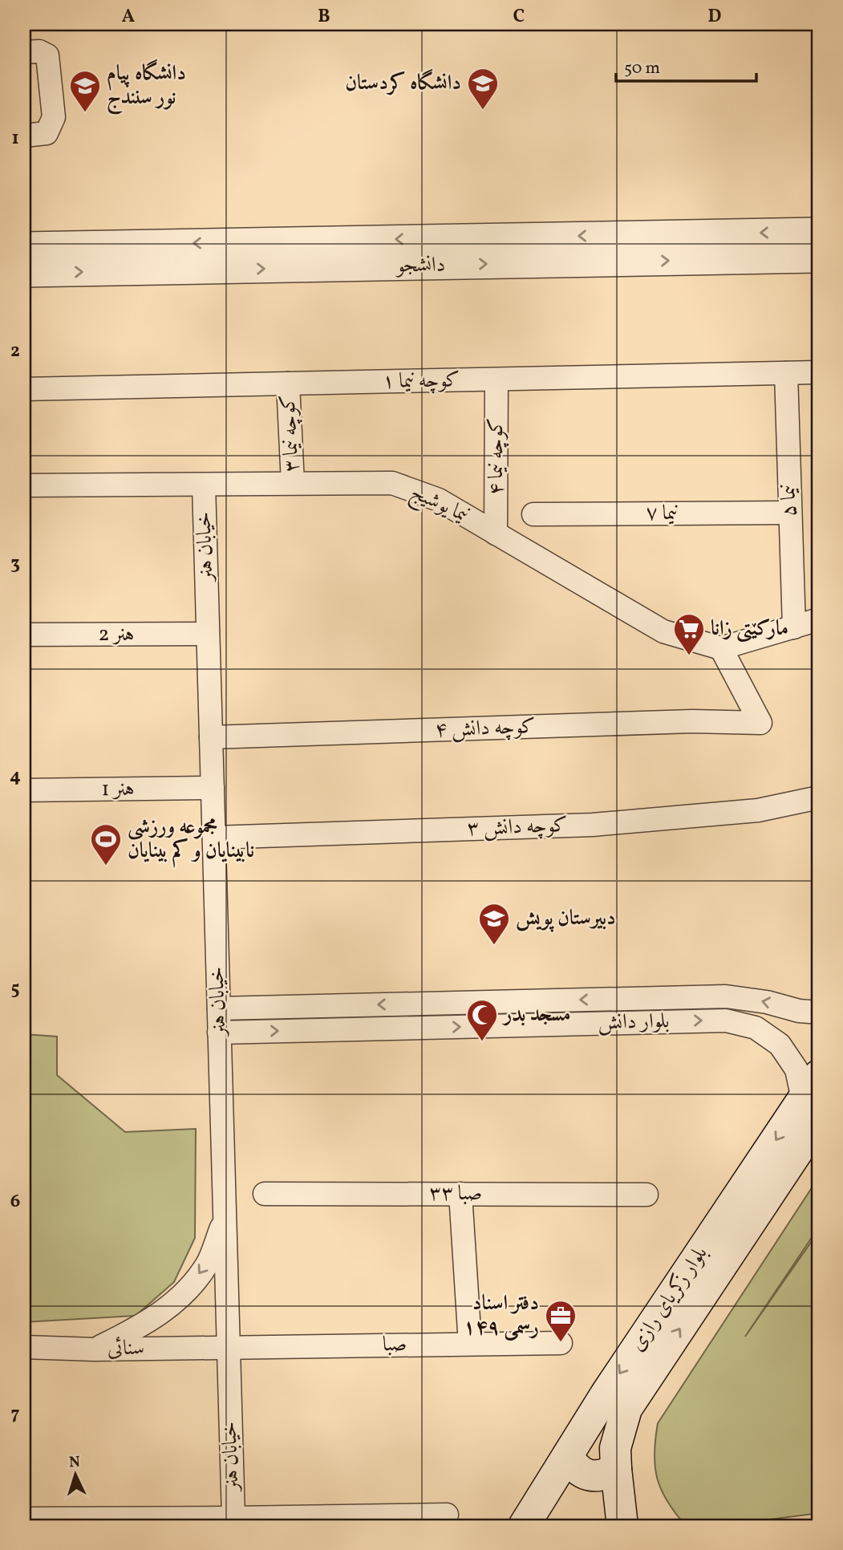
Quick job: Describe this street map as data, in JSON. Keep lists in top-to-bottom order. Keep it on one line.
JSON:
{"streets":{"main road":["بلوار زکریای رازی"],"street":["دانشجو","کوچه نیما ۱","کوچه نیما ۳","کوچه نیما ۴","نیما ۵","نیما یوشیج","نیما ۷","خیابان هنر","هنر 2","کوچه دانش ۴","هنر 1","کوچه دانش ۳","بلوار دانش","۳۳ صبا","صبا","سنائی"]},"crossings":[["کوچه نیما ۱","کوچه نیما ۳"],["کوچه نیما ۱","کوچه نیما ۴"],["کوچه نیما ۱","نیما ۵"],["کوچه نیما ۳","نیما یوشیج"],["کوچه نیما ۴","نیما یوشیج"],["نیما ۵","نیما ۷"],["نیما یوشیج","خیابان هنر"],["نیما یوشیج","کوچه دانش ۴"],["خیابان هنر","هنر 2"],["خیابان هنر","کوچه دانش ۴"],["خیابان هنر","هنر 1"],["خیابان هنر","کوچه دانش ۳"],["خیابان هنر","بلوار دانش"],["خیابان هنر","صبا"],["خیابان هنر","سنائی"],["بلوار دانش","بلوار زکریای رازی"],["صبا","سنائی"]],"places":{"school or university":["دانشگاه کردستان","دانشگاه پیام نور سنندج","دبیرستان پویش"],"supermarket":["مارکێتی زانا"],"sports":["مجموعه ورزشی نابینایان و کم بینایان"],"mosque":["مسجد بدر"],"office":["دفتر اسناد رسمی ۱۴۹"]},"scale_bar":"50 m","north":"top","grid":{"columns":["A","B","C","D"],"rows":["1","2","3","4","5","6","7"]}}
